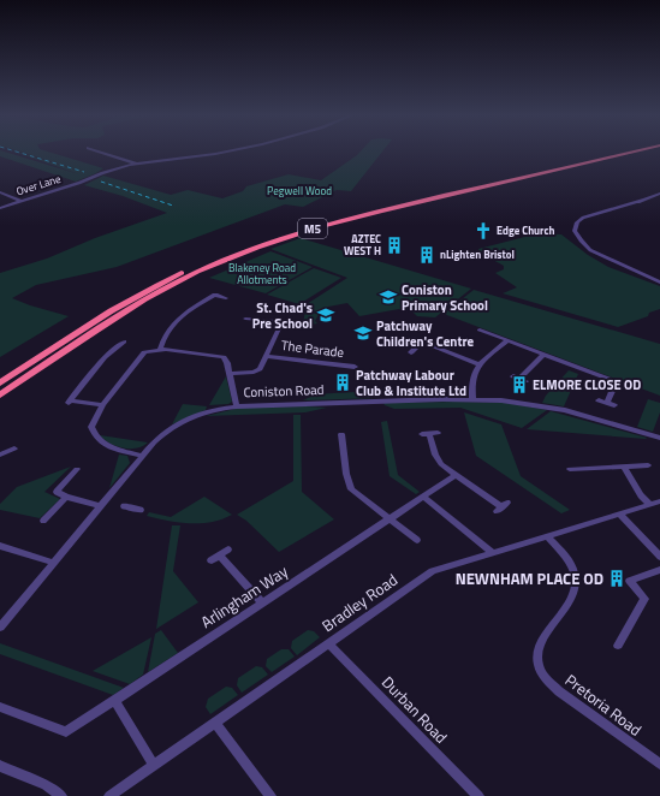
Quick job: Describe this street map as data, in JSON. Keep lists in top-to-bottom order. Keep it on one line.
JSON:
{"streets":{"highway":["M5"],"street":["Over Lane","The Parade","Coniston Road","Arlingham Way","Bradley Road","Pretoria Road","Durban Road"]},"crossings":[["Bradley Road","Pretoria Road"],["Bradley Road","Durban Road"]],"parks":["Pegwell Wood","Blakeney Road Allotments"],"places":{"church":["Edge Church"],"building":["AZTEC WEST H","nLighten Bristol","Patchway Labour Club & Institute Ltd","ELMORE CLOSE OD","NEWNHAM PLACE OD"],"school or university":["Coniston Primary School","St. Chad's Pre School","Patchway Children's Centre"]}}
